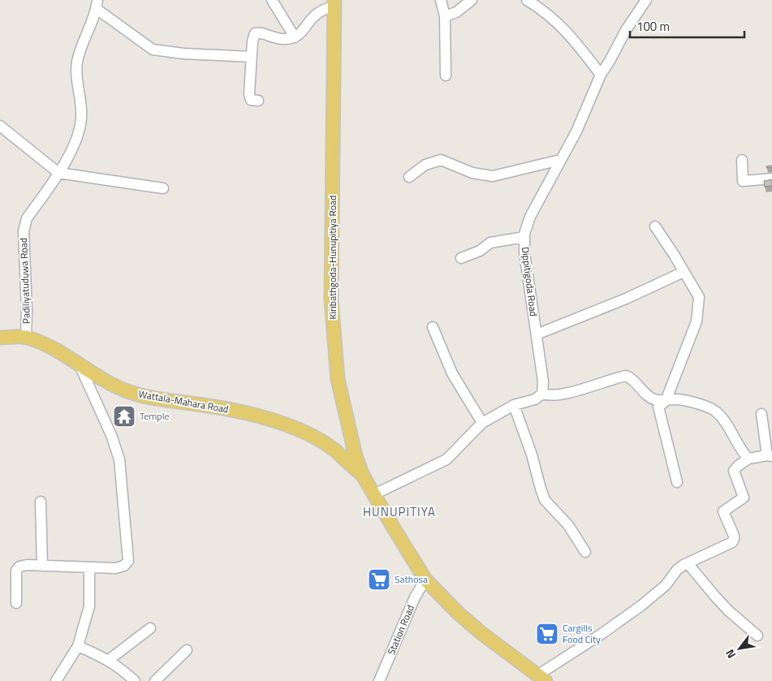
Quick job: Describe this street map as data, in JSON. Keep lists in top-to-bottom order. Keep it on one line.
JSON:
{"streets":{"main road":["Kiribathgoda-Hunupitiya Road","Wattala-Mahara Road"],"street":["Padiliyatuduwa Road","Dippitigoda Road","Station Road"]},"crossings":[["Kiribathgoda-Hunupitiya Road","Wattala-Mahara Road"],["Kiribathgoda-Hunupitiya Road","Station Road"],["Padiliyatuduwa Road","Wattala-Mahara Road"]],"districts":["HUNUPITIYA"],"places":{"temple":["Temple"],"supermarket":["Sathosa","Cargills Food City"]},"scale_bar":"100 m","north":"bottom left"}
